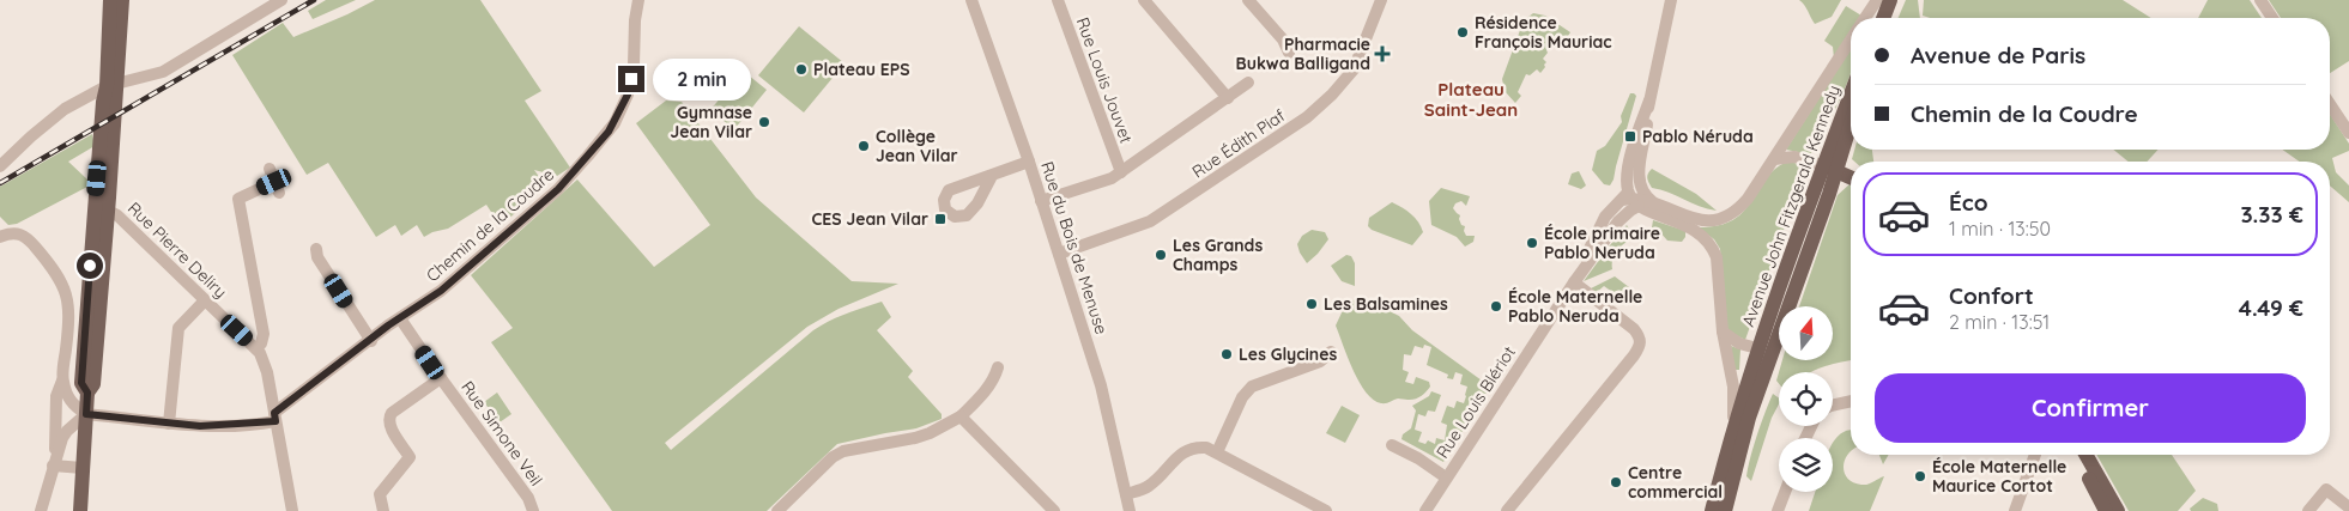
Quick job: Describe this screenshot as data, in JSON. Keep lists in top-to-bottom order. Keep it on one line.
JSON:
{"streets":{"main road":["Avenue John Fitzgerald Kennedy"],"street":["Rue Louis Jouvet","Rue Édith Piaf","Chemin de la Coudre","Rue du Bois de Menuse","Rue Pierre Deliry","Rue Louis Blériot","Rue Simone Veil"]},"crossings":[["Rue Édith Piaf","Rue du Bois de Menuse"],["Avenue John Fitzgerald Kennedy","Rue Louis Blériot"],["Chemin de la Coudre","Rue Pierre Deliry"],["Chemin de la Coudre","Rue Simone Veil"]],"districts":["Plateau Saint-Jean"],"places":{"other":["Résidence François Mauriac","Plateau EPS","Gymnase Jean Vilar","Collège Jean Vilar","École primaire Pablo Neruda","Les Grands Champs","Les Balsamines","École Maternelle Pablo Neruda","Les Glycines","École Maternelle Maurice Cortot","Centre commercial"],"health":["Pharmacie Bukwa Balligand"],"transit":["Pablo Néruda","CES Jean Vilar"]},"north":"top","page":{"banner":["Avenue de Paris","Chemin de la Coudre"],"bubble":"2 min","list":[{"name":"Éco","note":"1 min · 13:50","value":"3.33 €"},{"name":"Confort","note":"2 min · 13:51","value":"4.49 €"}],"buttons":"Confirmer"}}
